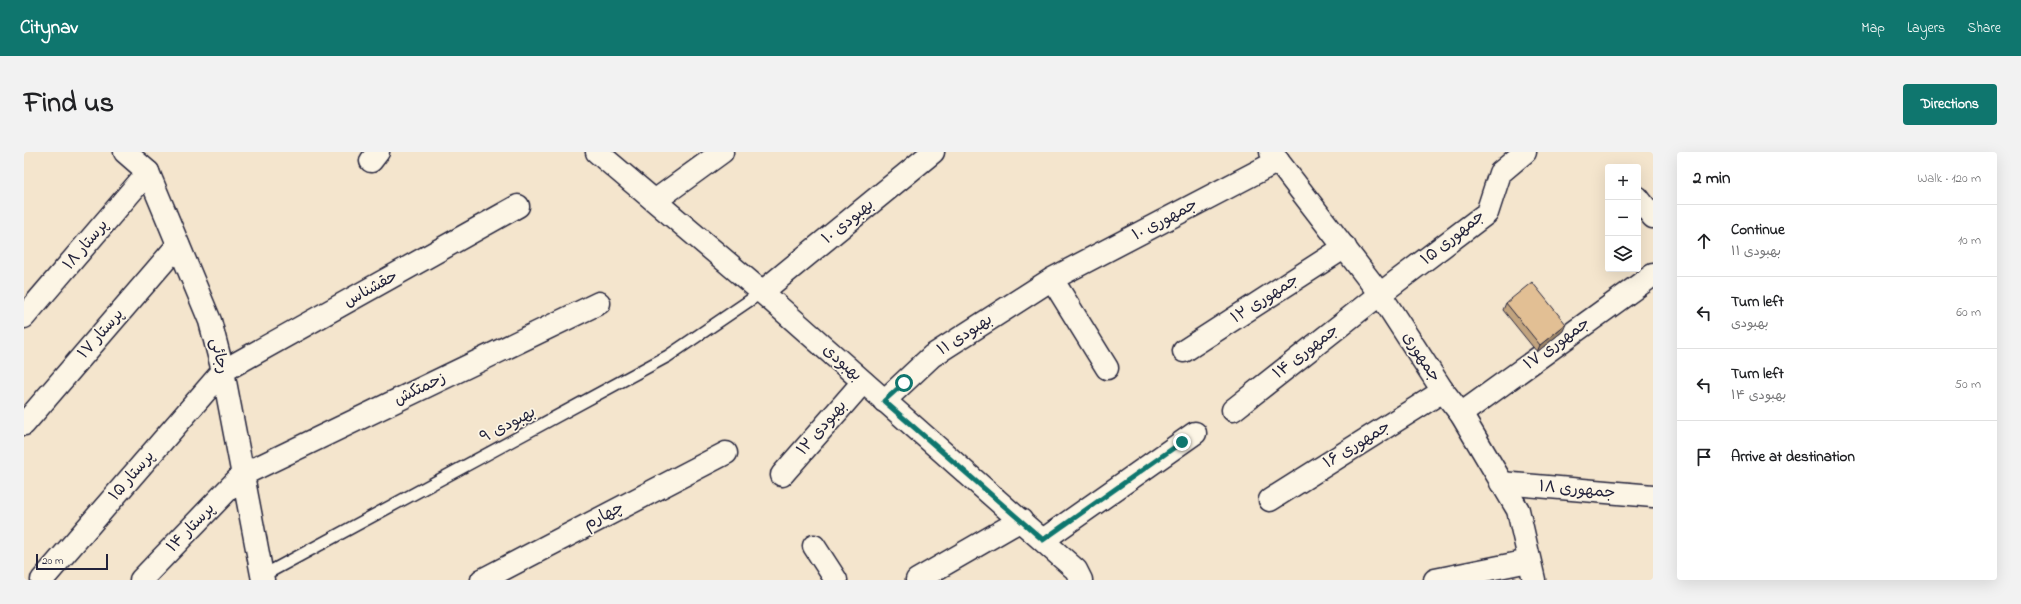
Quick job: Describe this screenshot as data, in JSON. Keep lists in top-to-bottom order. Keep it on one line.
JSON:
{"streets":{"street":["جمهوری ۱۰","بهبودی ۱۰","جمهوری ۱۵","پرستار ۱۸","حقشناس","جمهوری ۱۲","پرستار ۱۷","بهبودی ۱۱","جمهوری ۱۷","جمهوری ۱۴","رجائی","جمهوری","بهبودی","زحمتکش","بهبودی ۱۲","جمهوری ۱۶","پرستار ۱۵","جمهوری ۱۸","چهارم","پرستار ۱۴"],"lane":["بهبودی ۹"]},"crossings":[["جمهوری ۱۰","بهبودی ۱۱"],["جمهوری ۱۰","جمهوری"],["بهبودی ۱۰","بهبودی"],["بهبودی ۱۰","بهبودی ۹"],["جمهوری ۱۵","جمهوری ۱۴"],["جمهوری ۱۵","جمهوری"],["پرستار ۱۸","رجائی"],["حقشناس","رجائی"],["حقشناس","پرستار ۱۵"],["جمهوری ۱۲","جمهوری"],["پرستار ۱۷","رجائی"],["بهبودی ۱۱","بهبودی"],["جمهوری ۱۷","جمهوری"],["جمهوری ۱۴","جمهوری"],["رجائی","زحمتکش"],["رجائی","بهبودی ۹"],["رجائی","پرستار ۱۵"],["رجائی","پرستار ۱۴"],["جمهوری","جمهوری ۱۶"],["جمهوری","جمهوری ۱۸"],["بهبودی","بهبودی ۹"],["بهبودی","بهبودی ۱۲"],["زحمتکش","پرستار ۱۴"]],"scale_bar":"20 m","page":{"header":"Citynav","nav":["Map","Layers","Share"],"title":"Find us","buttons":"Directions","heading":["2 min","Walk · 120 m"],"map_buttons":["+","−"],"list":[["Continue","بهبودی ۱۱","10 m"],["Turn left","بهبودی","60 m"],["Turn left","بهبودی ۱۴","50 m"],"Arrive at destination"],"scale":"20 m"}}
